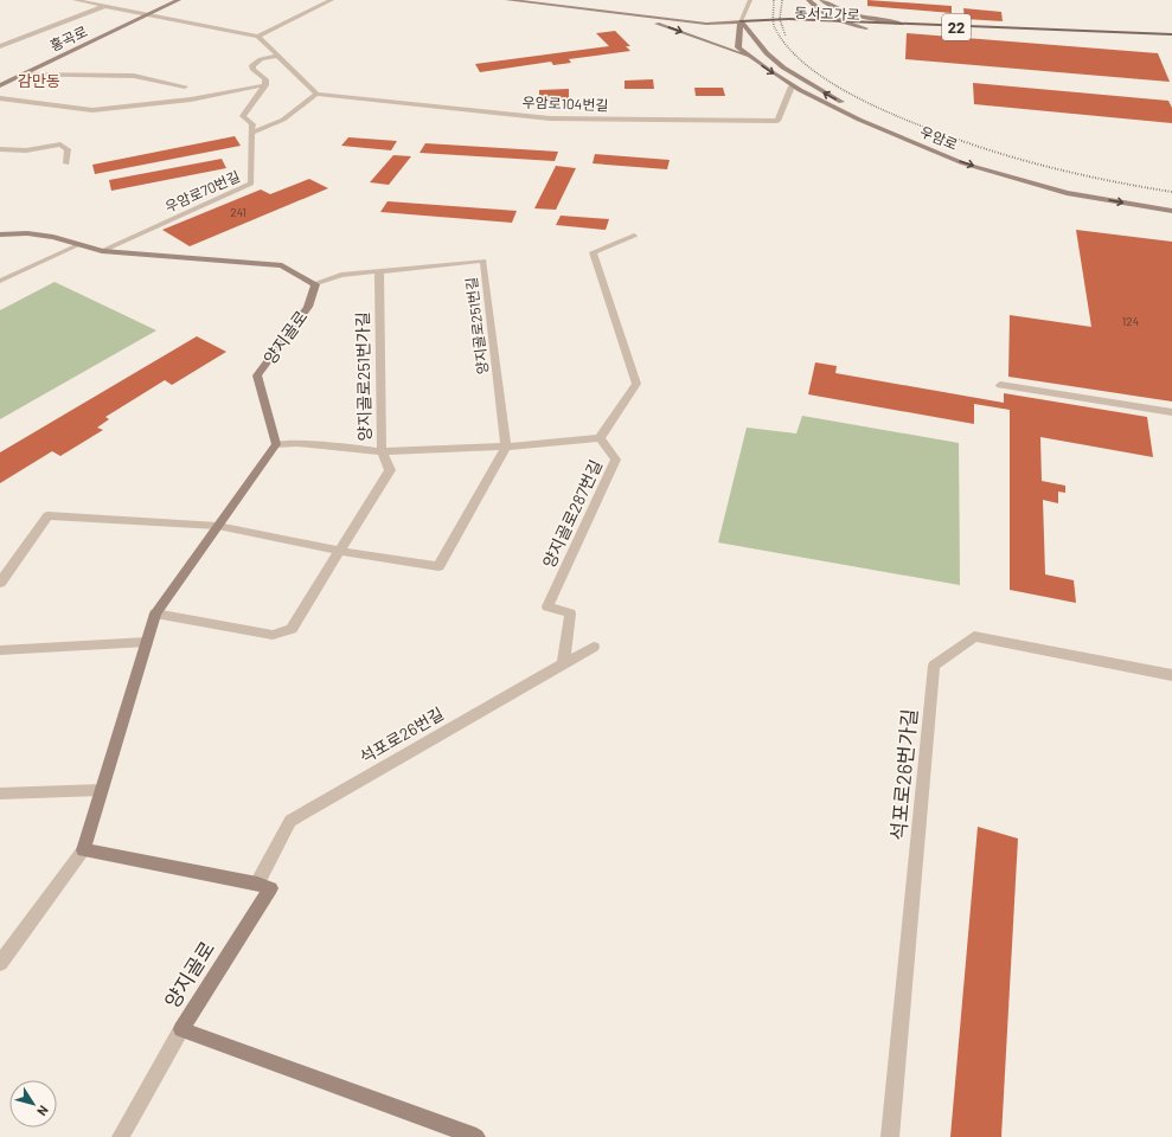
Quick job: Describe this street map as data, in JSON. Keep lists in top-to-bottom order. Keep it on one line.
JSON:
{"streets":{"main road":["동서고가로","22","홍곡로","우암로","양지골로"],"street":["우암로104번길","우암로70번길","양지골로251번길","양지골로251번가길","양지골로287번길","석포로26번길","석포로26번가길"]},"crossings":[["동서고가로","우암로"],["우암로104번길","우암로"],["양지골로251번길","양지골로"],["양지골로251번길","양지골로251번가길"],["양지골로","석포로26번길"],["양지골로287번길","석포로26번길"]],"districts":["감만동"],"house_numbers":["241","124"],"north":"bottom right"}
